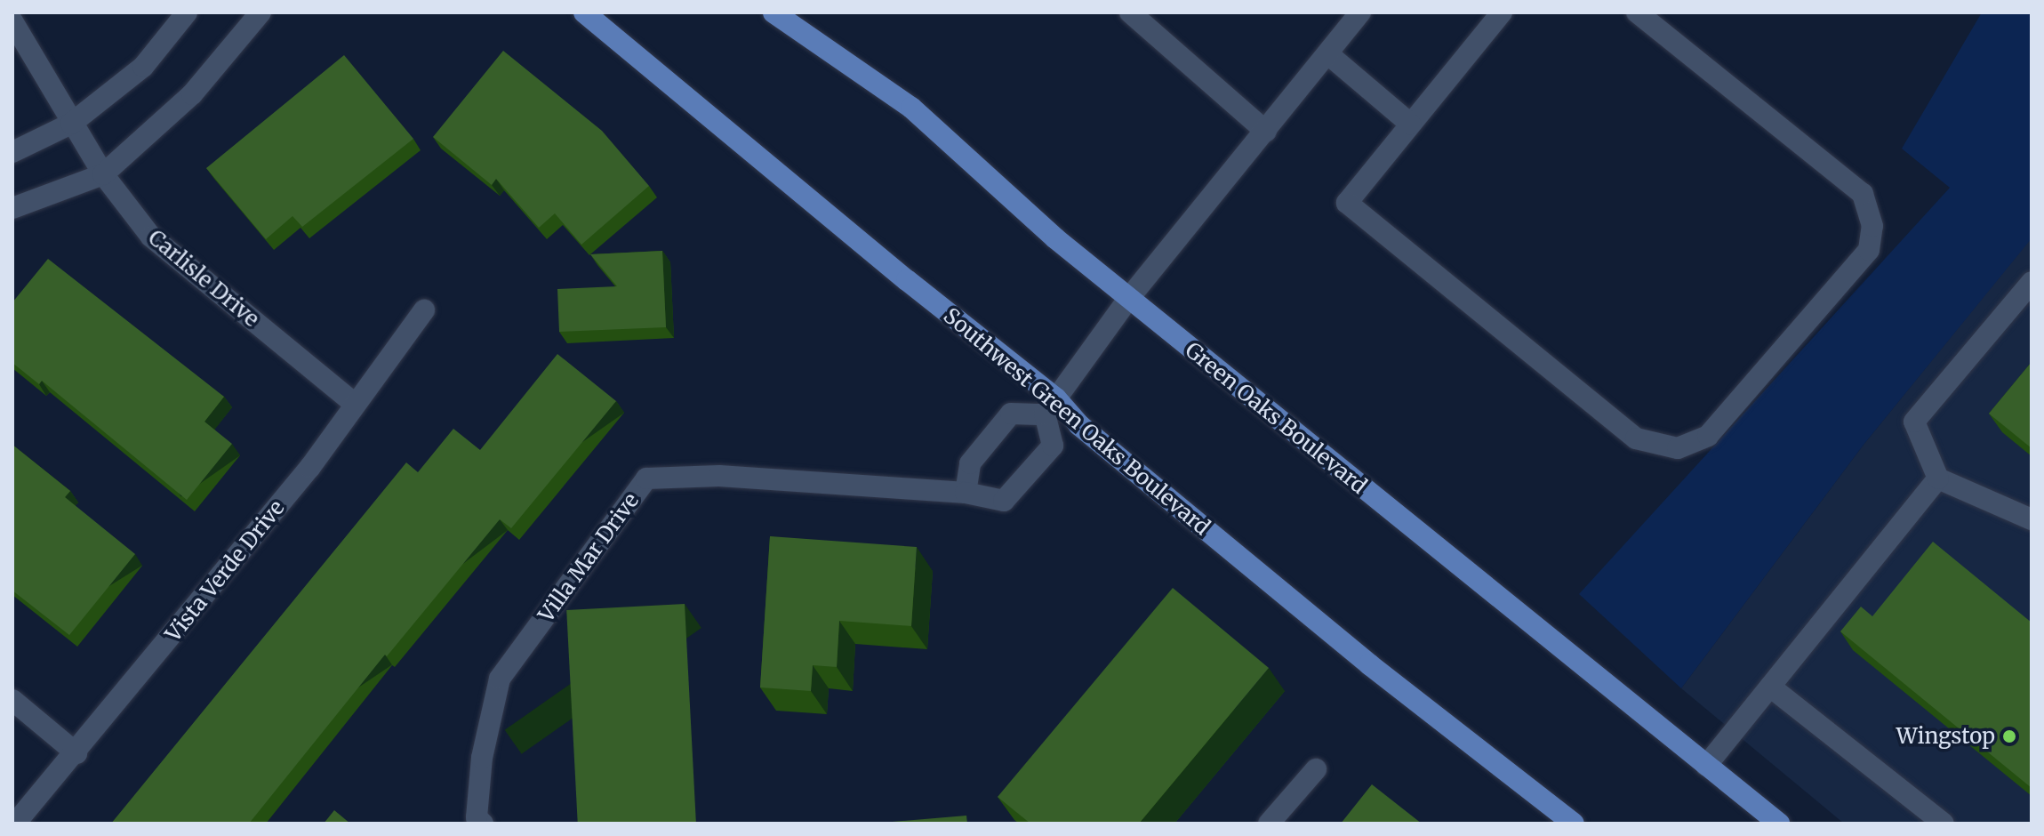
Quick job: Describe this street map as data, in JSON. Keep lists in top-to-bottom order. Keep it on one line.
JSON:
{"streets":{"main road":["Green Oaks Boulevard","Southwest Green Oaks Boulevard"],"street":["Carlisle Drive","Villa Mar Drive","Vista Verde Drive"]},"crossings":[["Carlisle Drive","Vista Verde Drive"],["Southwest Green Oaks Boulevard","Villa Mar Drive"]],"places":["Wingstop"]}
